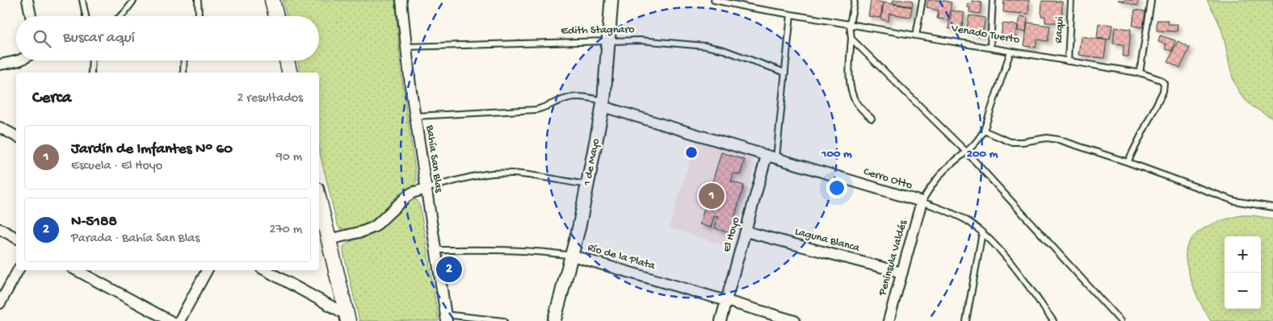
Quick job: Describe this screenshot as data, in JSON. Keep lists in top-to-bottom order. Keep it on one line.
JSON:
{"streets":{"street":["Bahía San Blas","1 de Mayo","Cerro Otto","El Hoyo","Laguna Blanca","Río de la Plata","Península Valdés"],"lane":["Raqui","Edith Stagnaro","Venado Tuerto"]},"crossings":[["Raqui","Venado Tuerto"],["Edith Stagnaro","Bahía San Blas"],["Edith Stagnaro","1 de Mayo"],["Edith Stagnaro","El Hoyo"],["Venado Tuerto","El Hoyo"],["Bahía San Blas","Río de la Plata"],["1 de Mayo","Cerro Otto"],["1 de Mayo","Río de la Plata"],["Cerro Otto","El Hoyo"],["Cerro Otto","Península Valdés"],["El Hoyo","Laguna Blanca"],["El Hoyo","Río de la Plata"],["Laguna Blanca","Península Valdés"]],"page":{"search":"Buscar aquí","heading":["Cerca","2 resultados"],"list":[{"mark":"1","name":"Jardín de Imfantes N° 60","note":"Escuela · El Hoyo","value":"90 m"},{"mark":"2","name":"N-5188","note":"Parada · Bahía San Blas","value":"270 m"}],"pins":["1","2"],"map_buttons":["+","−"]},"rings":["100 m","200 m"]}
